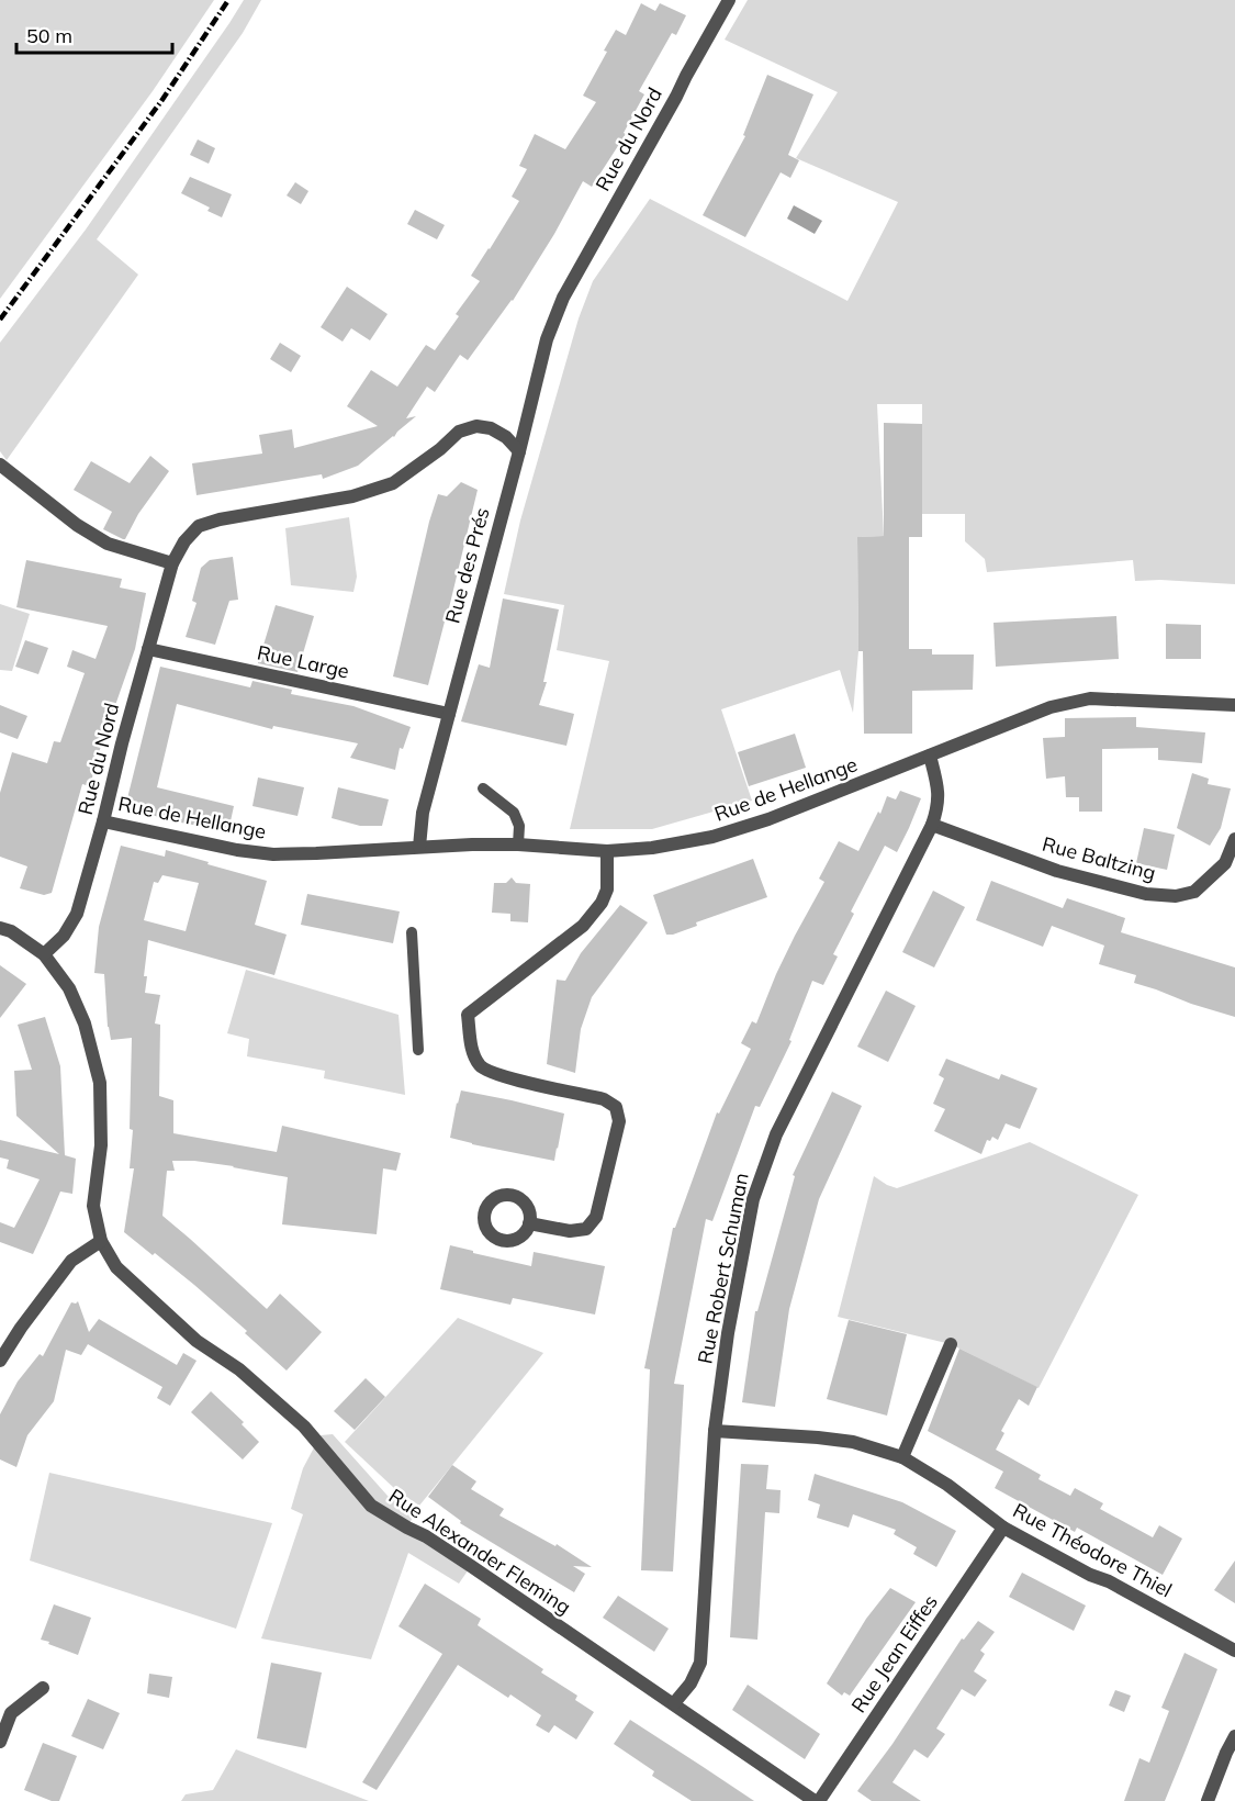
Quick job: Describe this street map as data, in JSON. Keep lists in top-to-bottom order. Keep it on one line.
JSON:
{"streets":{"street":["Rue du Nord","Rue des Prés","Rue Large","Rue de Hellange","Rue Baltzing","Rue Robert Schuman","Rue Théodore Thiel","Rue Alexander Fleming","Rue Jean Eiffes"]},"crossings":[["Rue du Nord","Rue des Prés"],["Rue du Nord","Rue Large"],["Rue du Nord","Rue de Hellange"],["Rue du Nord","Rue Alexander Fleming"],["Rue des Prés","Rue Large"],["Rue des Prés","Rue de Hellange"],["Rue de Hellange","Rue Robert Schuman"],["Rue Baltzing","Rue Robert Schuman"],["Rue Robert Schuman","Rue Théodore Thiel"],["Rue Robert Schuman","Rue Alexander Fleming"],["Rue Théodore Thiel","Rue Jean Eiffes"],["Rue Alexander Fleming","Rue Jean Eiffes"]],"scale_bar":"50 m"}
